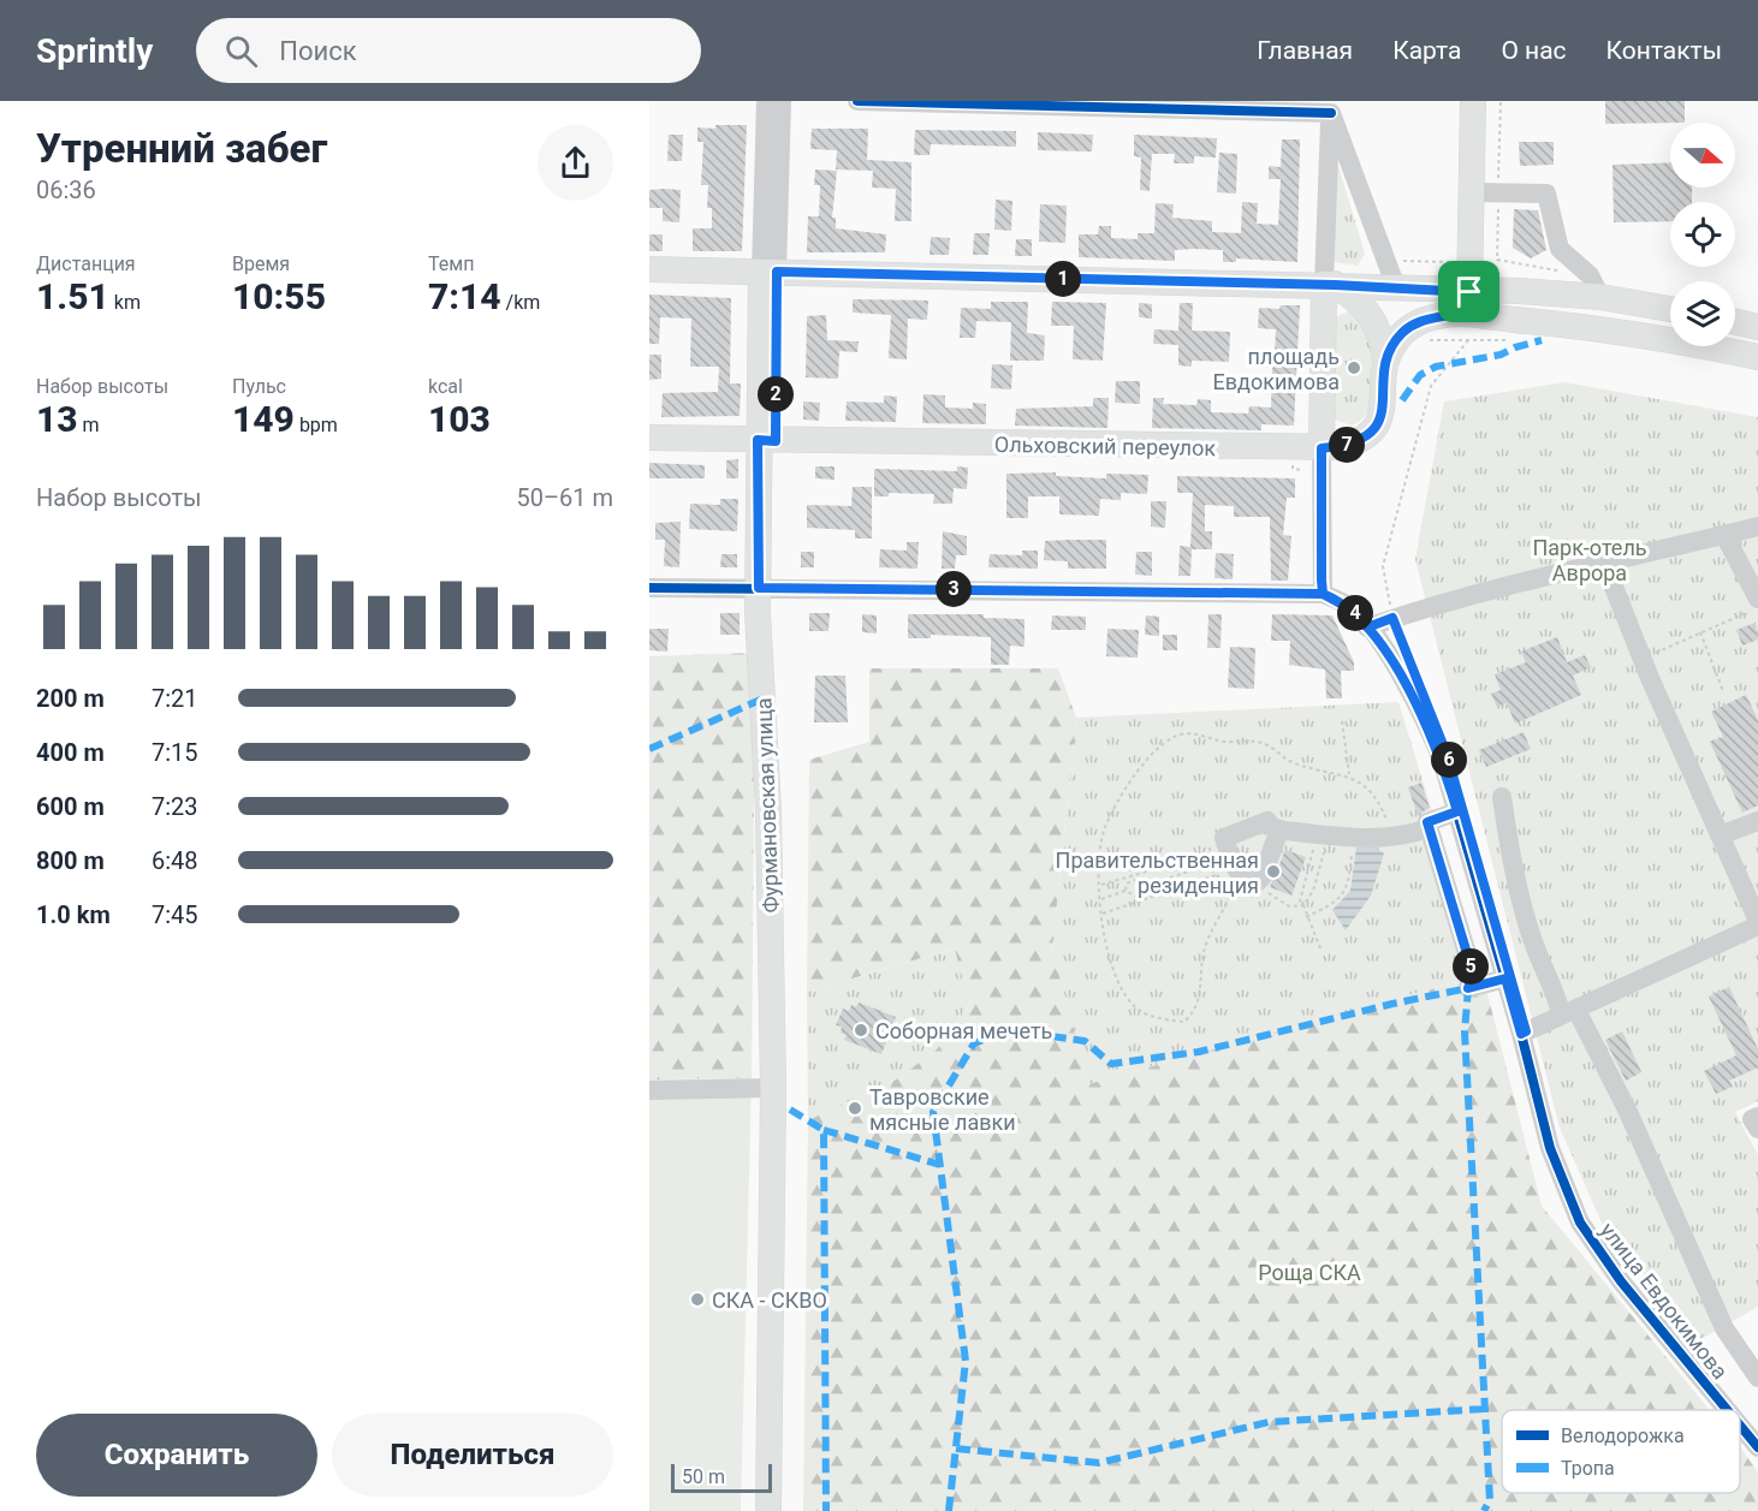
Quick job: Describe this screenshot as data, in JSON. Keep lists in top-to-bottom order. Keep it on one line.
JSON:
{"streets":{"main road":["Ольховский переулок","Фурмановская улица"],"street":["улица Евдокимова"]},"crossings":[["Ольховский переулок","Фурмановская улица"]],"parks":["Парк-отель Аврора","Роща СКА"],"places":["площадь Евдокимова","Правительственная резиденция","Соборная мечеть","Тавровские мясные лавки","СКА - СКВО"],"legend":["Велодорожка","Тропа"],"scale_bar":"50 m","north":"right","page":{"header":"Sprintly","search":"Поиск","nav":["Главная","Карта","О нас","Контакты"],"heading":["Утренний забег","06:36"],"stats":[["Дистанция","1.51 km"],["Время","10:55"],["Темп","7:14 /km"],["Набор высоты","13 m"],["Пульс","149 bpm"],["kcal","103"]],"pins":["1","2","7","3","4","6","5"],"chart":["Набор высоты","50–61 m"],"list":[{"name":"200 m","note":"7:21"},{"name":"400 m","note":"7:15"},{"name":"600 m","note":"7:23"},{"name":"800 m","note":"6:48"},{"name":"1.0 km","note":"7:45"}],"buttons":["Сохранить","Поделиться"],"scale":"50 m"}}
